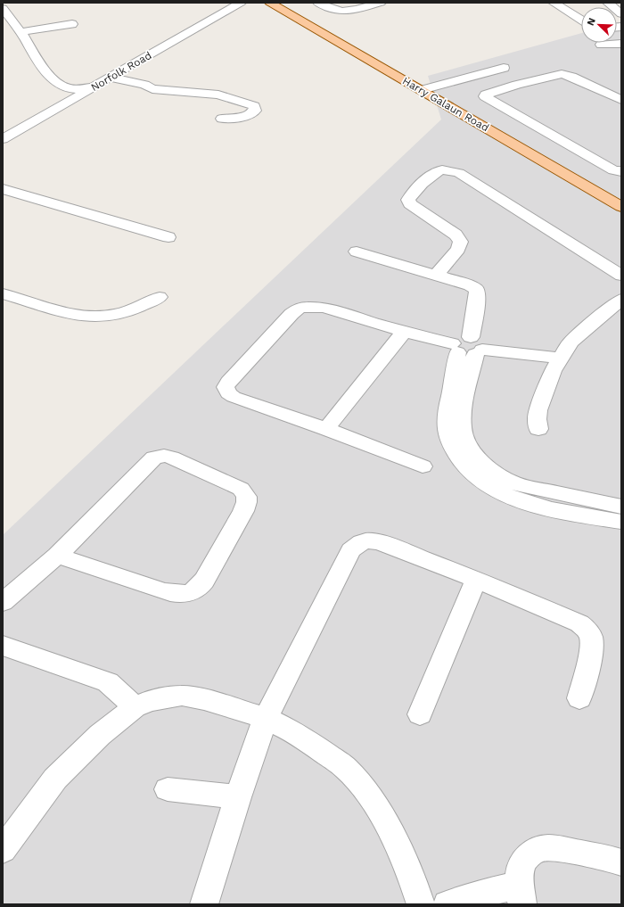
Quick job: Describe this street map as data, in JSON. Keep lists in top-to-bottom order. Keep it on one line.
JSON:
{"streets":{"main road":["Harry Galaun Road"],"street":["Norfolk Road"]},"north":"top left"}
